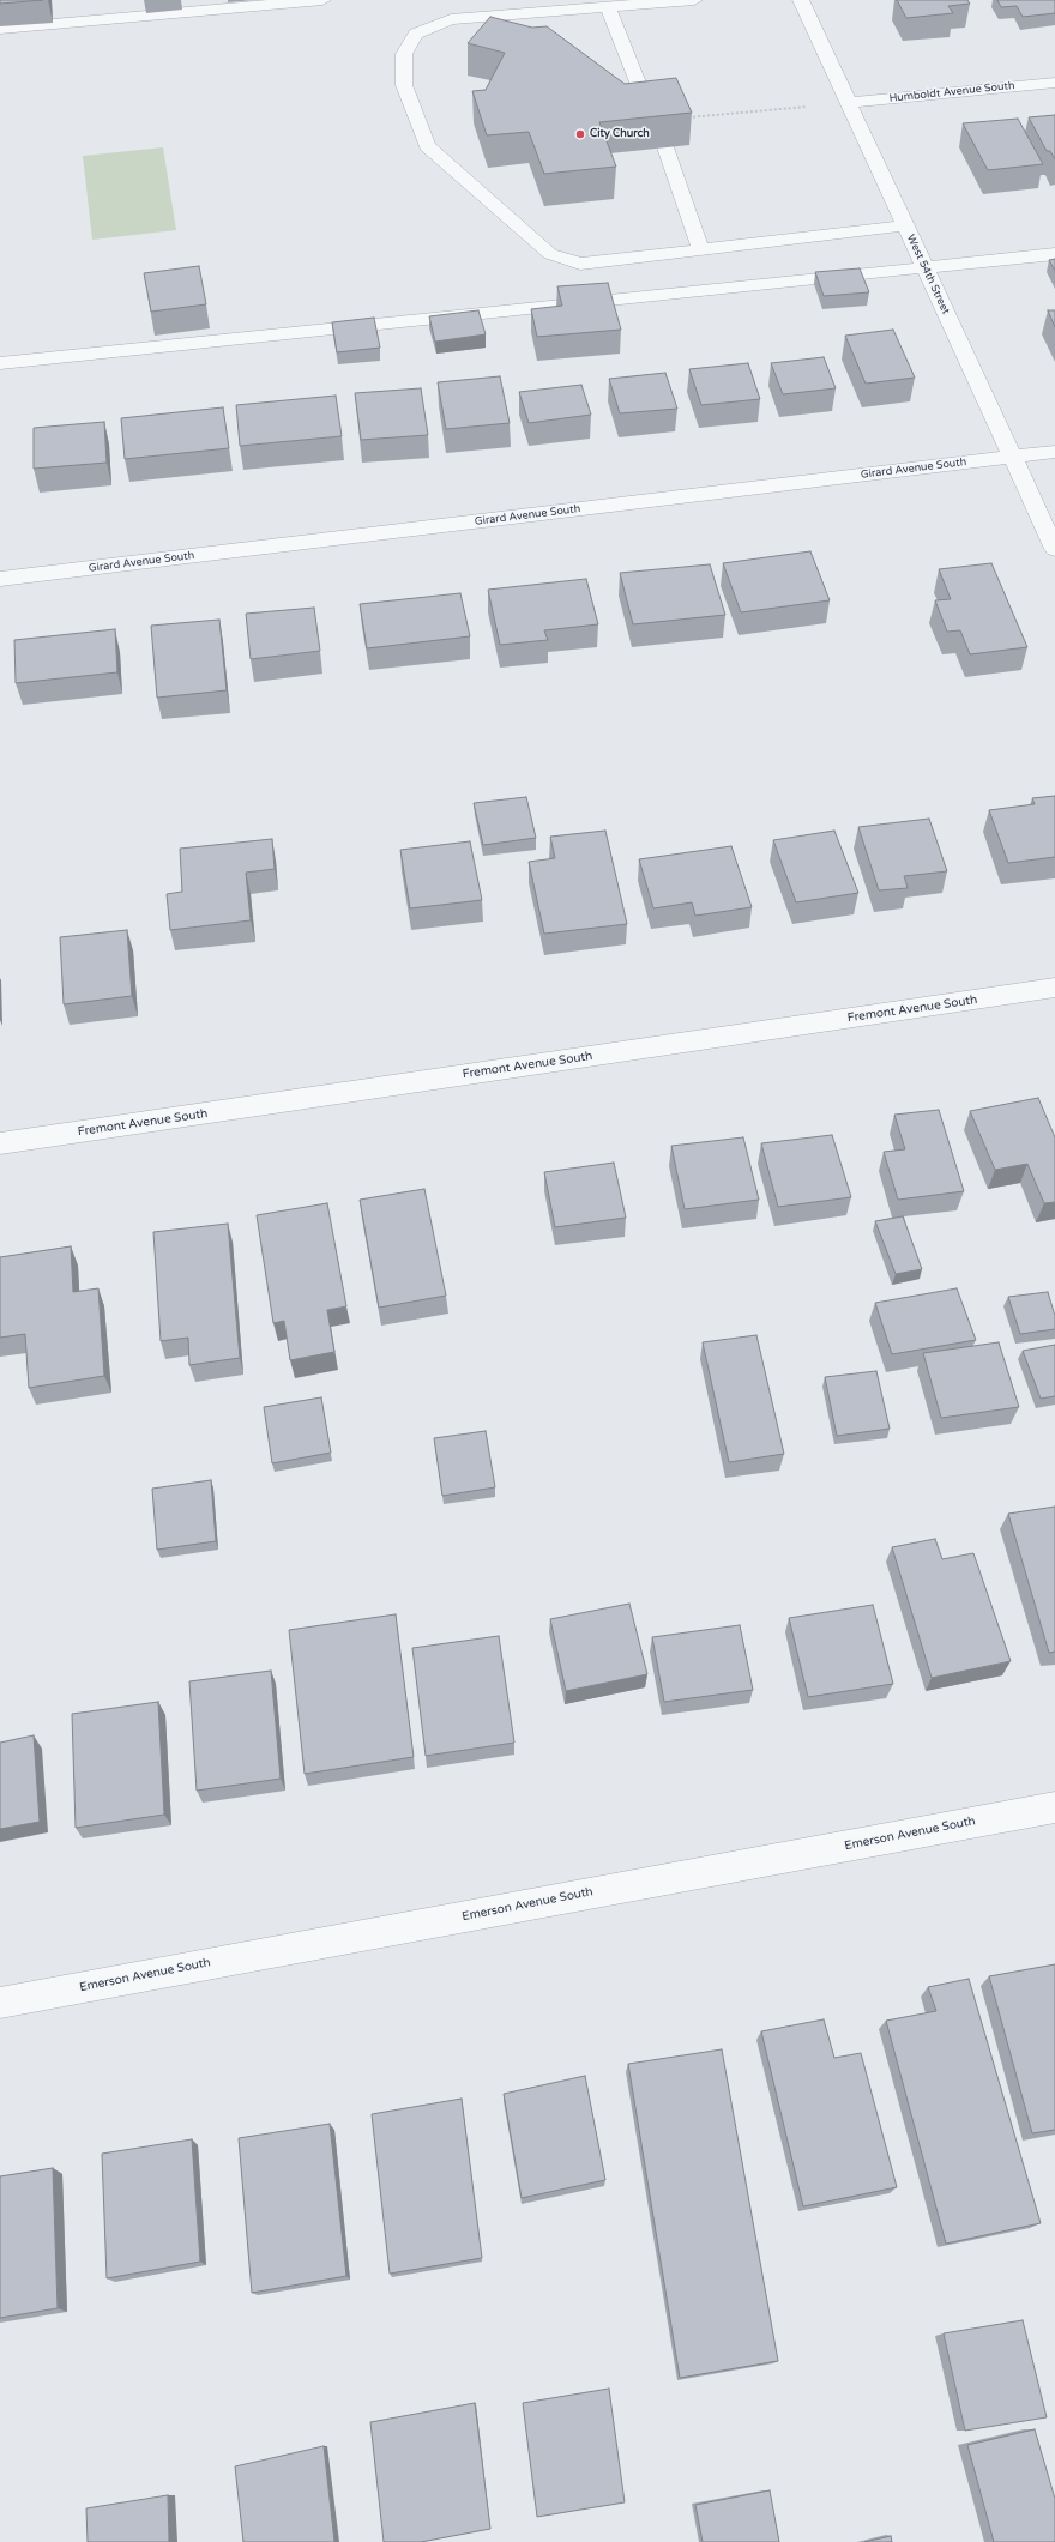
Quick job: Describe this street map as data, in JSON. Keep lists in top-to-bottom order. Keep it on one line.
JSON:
{"streets":{"street":["Humboldt Avenue South","West 54th Street","Girard Avenue South","Fremont Avenue South","Emerson Avenue South"]},"crossings":[["Humboldt Avenue South","West 54th Street"],["West 54th Street","Girard Avenue South"]],"places":["City Church"]}
